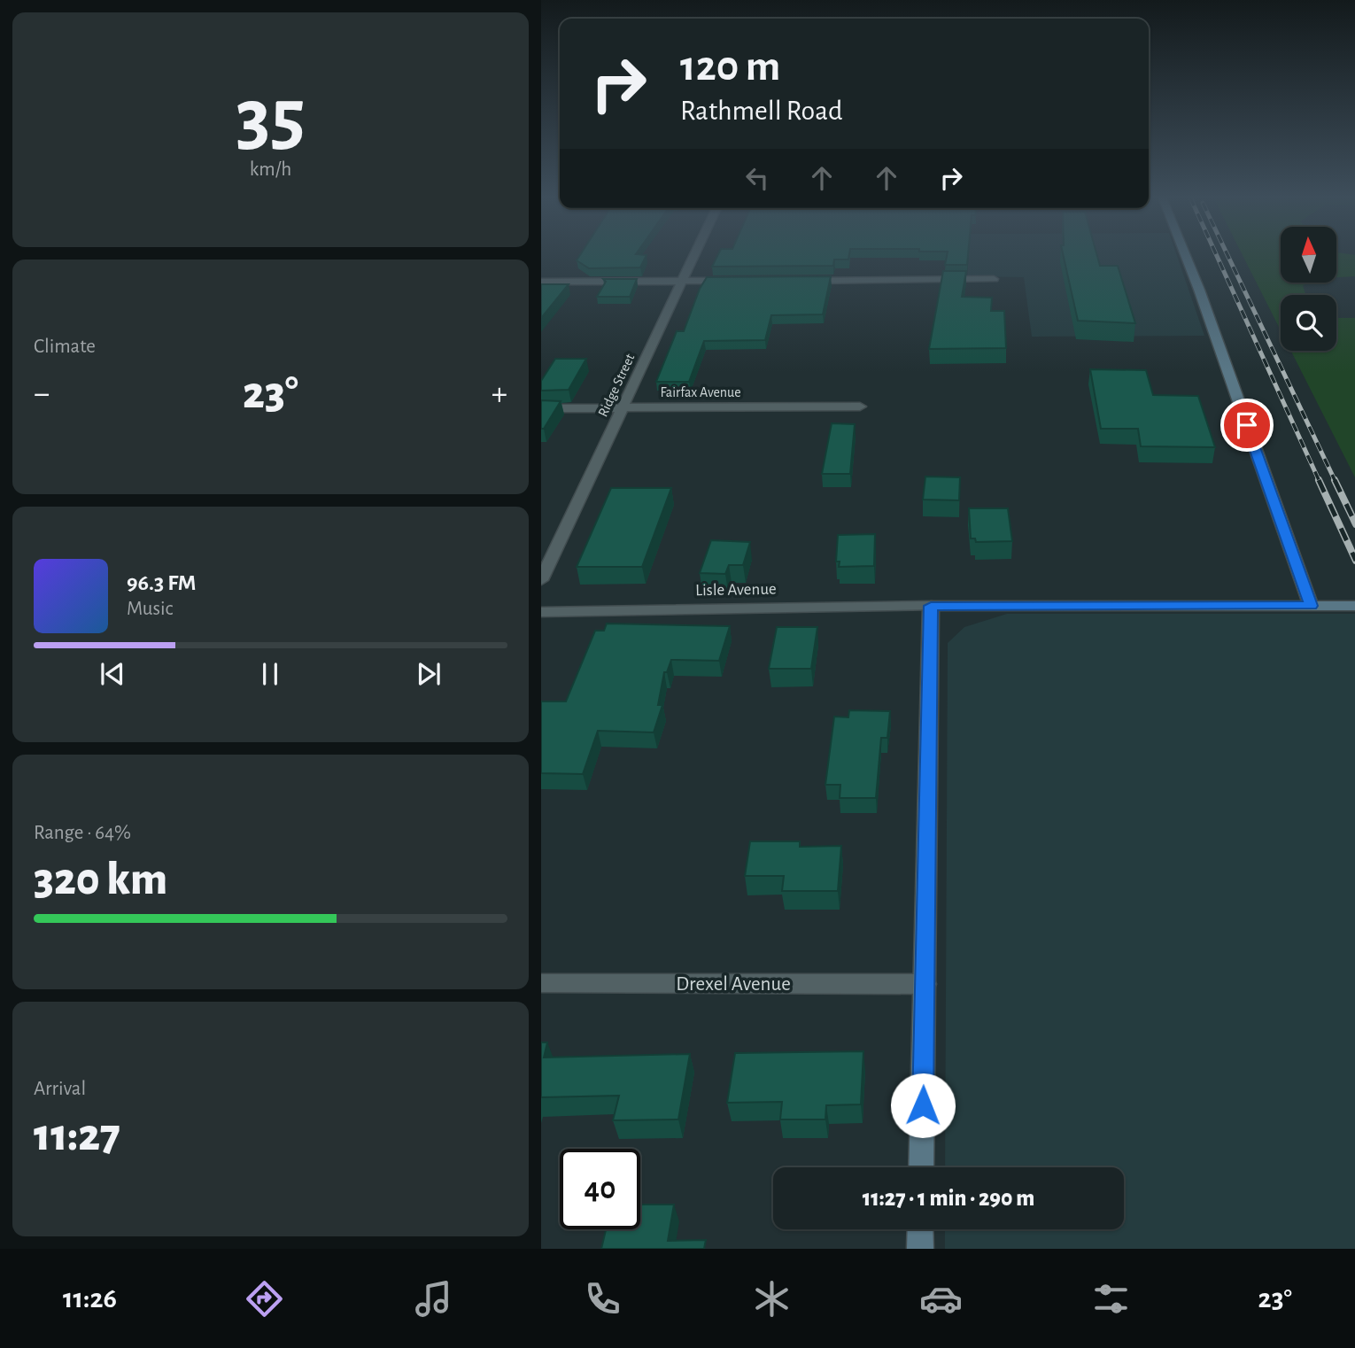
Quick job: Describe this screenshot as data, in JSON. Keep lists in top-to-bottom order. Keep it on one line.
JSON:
{"streets":{"street":["Ridge Street","Fairfax Avenue","Lisle Avenue","Drexel Avenue"]},"crossings":[["Ridge Street","Fairfax Avenue"]],"north":"top","page":{"tile":[["35","km/h"],"Climate",["Range · 64%","320 km"],["Arrival","11:27"]],"turn":["120 m","Rathmell Road"],"heat":["−","23°","+"],"song":["96.3 FM","Music"],"limit":"40","trip":"11:27 · 1 min · 290 m","tabs":["11:26","23°"]}}
